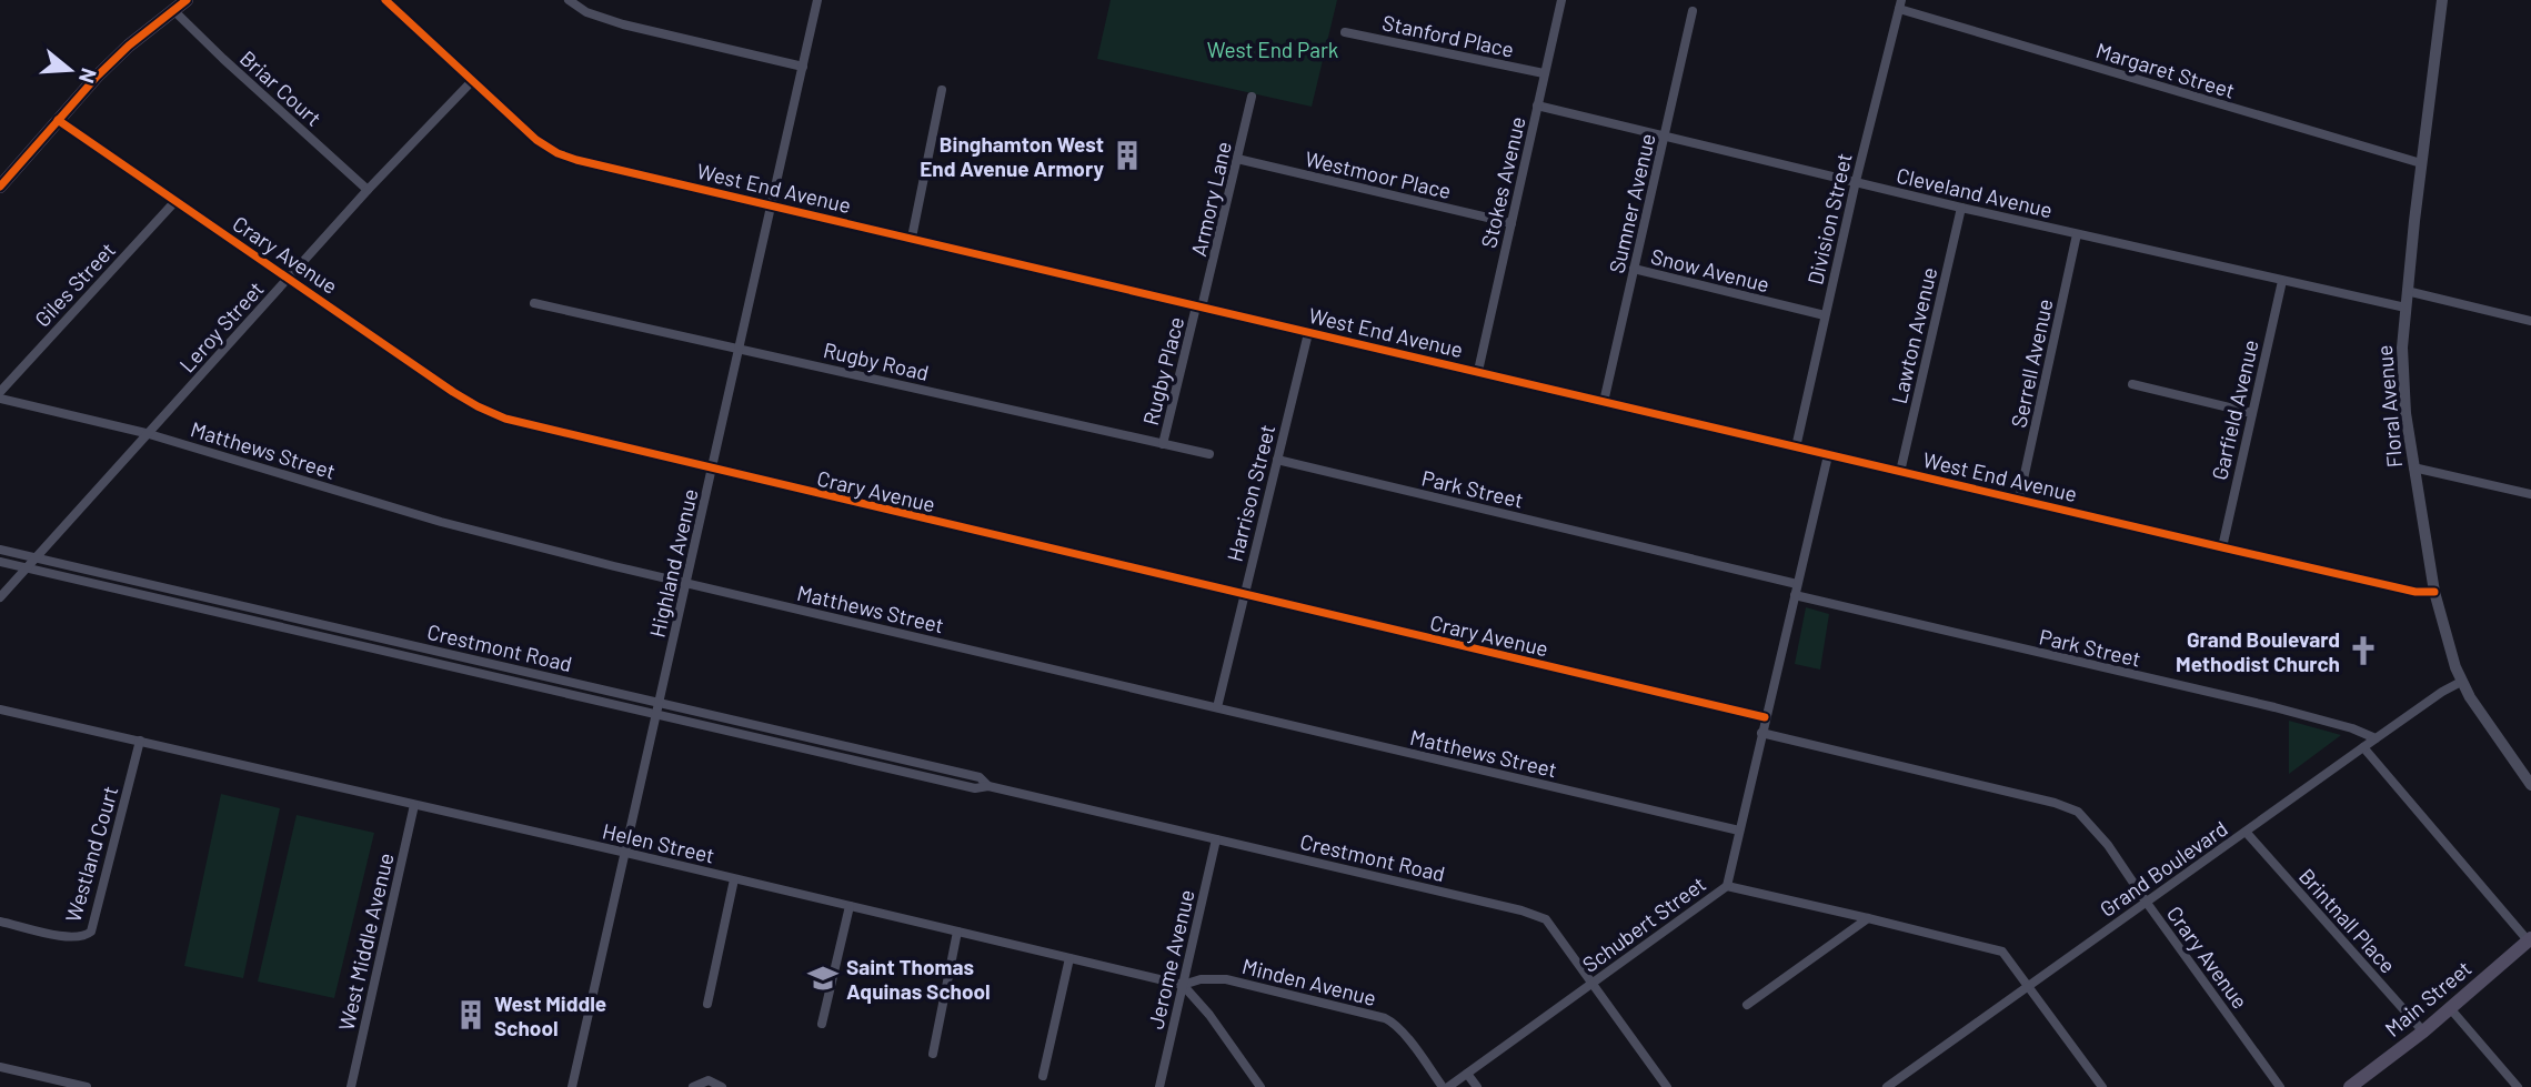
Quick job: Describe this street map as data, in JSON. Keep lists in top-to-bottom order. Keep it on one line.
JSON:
{"streets":{"main road":["Main Street"],"street":["Stanford Place","Margaret Street","Briar Court","Westmoor Place","Stokes Avenue","West End Avenue","Cleveland Avenue","Armory Lane","Sumner Avenue","Division Street","Crary Avenue","Snow Avenue","Giles Street","Leroy Street","Lawton Avenue","Rugby Road","Serrell Avenue","Rugby Place","Floral Avenue","Garfield Avenue","Matthews Street","Park Street","Harrison Street","Highland Avenue","Crestmont Road","Helen Street","Westland Court","Grand Boulevard","Brintnall Place","Schubert Street","West Middle Avenue","Jerome Avenue","Minden Avenue"]},"crossings":[["Stanford Place","Stokes Avenue"],["Margaret Street","Division Street"],["Margaret Street","Floral Avenue"],["Briar Court","Leroy Street"],["Westmoor Place","Stokes Avenue"],["Westmoor Place","Armory Lane"],["Stokes Avenue","West End Avenue"],["Stokes Avenue","Cleveland Avenue"],["West End Avenue","Armory Lane"],["West End Avenue","Sumner Avenue"],["West End Avenue","Division Street"],["West End Avenue","Leroy Street"],["West End Avenue","Lawton Avenue"],["West End Avenue","Serrell Avenue"],["West End Avenue","Rugby Place"],["West End Avenue","Floral Avenue"],["West End Avenue","Garfield Avenue"],["West End Avenue","Harrison Street"],["West End Avenue","Highland Avenue"],["West End Avenue","Schubert Street"],["Cleveland Avenue","Sumner Avenue"],["Cleveland Avenue","Division Street"],["Cleveland Avenue","Lawton Avenue"],["Cleveland Avenue","Serrell Avenue"],["Cleveland Avenue","Floral Avenue"],["Cleveland Avenue","Garfield Avenue"],["Armory Lane","Rugby Place"],["Sumner Avenue","Snow Avenue"],["Division Street","Snow Avenue"],["Crary Avenue","Giles Street"],["Crary Avenue","Leroy Street"],["Crary Avenue","Harrison Street"],["Crary Avenue","Highland Avenue"],["Crary Avenue","Grand Boulevard"],["Crary Avenue","Schubert Street"],["Leroy Street","Matthews Street"],["Leroy Street","Crestmont Road"],["Rugby Road","Rugby Place"],["Rugby Road","Highland Avenue"],["Floral Avenue","Grand Boulevard"],["Matthews Street","Harrison Street"],["Matthews Street","Highland Avenue"],["Matthews Street","Schubert Street"],["Park Street","Harrison Street"],["Park Street","Grand Boulevard"],["Park Street","Schubert Street"],["Highland Avenue","Crestmont Road"],["Highland Avenue","Helen Street"],["Crestmont Road","Schubert Street"],["Crestmont Road","Jerome Avenue"],["Helen Street","Westland Court"],["Helen Street","West Middle Avenue"],["Helen Street","Jerome Avenue"],["Helen Street","Minden Avenue"],["Grand Boulevard","Brintnall Place"],["Brintnall Place","Main Street"],["Jerome Avenue","Minden Avenue"]],"parks":["West End Park"],"places":{"building":["Binghamton West End Avenue Armory","West Middle School"],"church":["Grand Boulevard Methodist Church"],"school or university":["Saint Thomas Aquinas School"]},"north":"right"}
